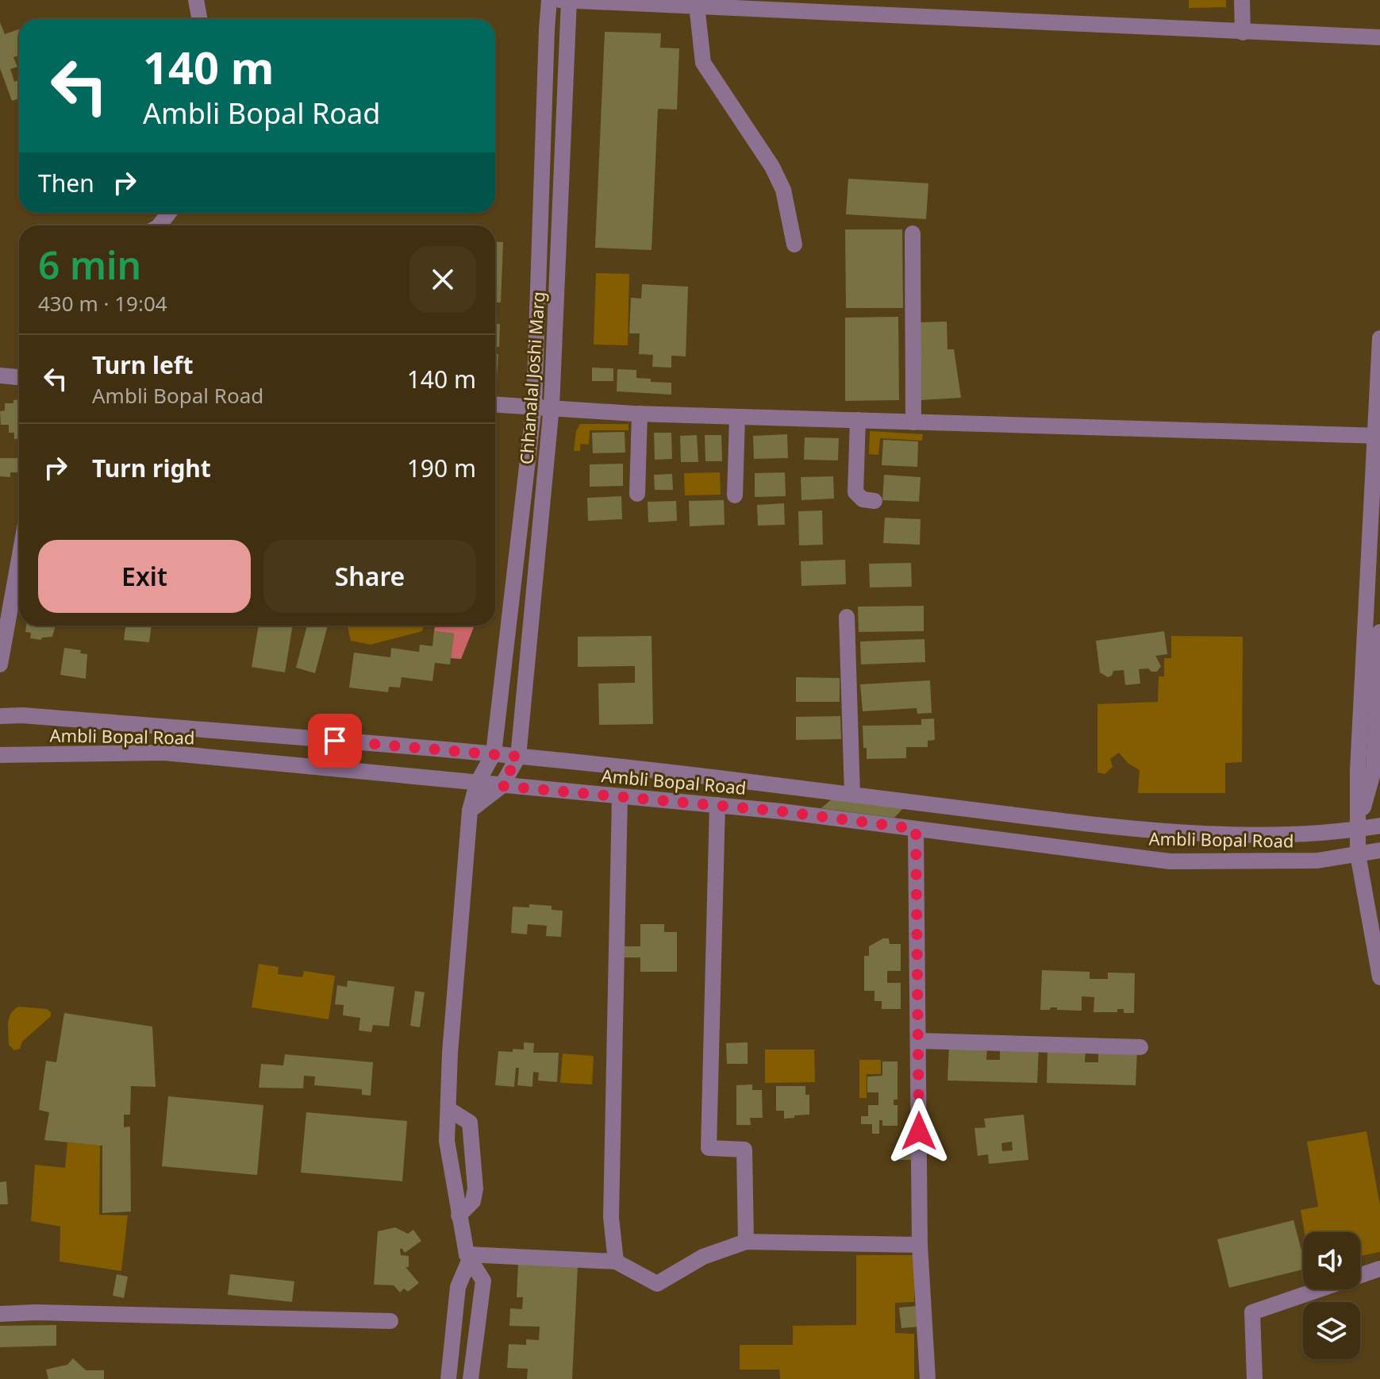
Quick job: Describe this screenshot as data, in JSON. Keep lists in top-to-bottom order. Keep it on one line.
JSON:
{"streets":{"street":["Chhanalal Joshi Marg","Ambli Bopal Road"]},"crossings":[["Chhanalal Joshi Marg","Ambli Bopal Road"]],"page":{"turn":["140 m","Ambli Bopal Road"],"then":"Then","heading":["6 min","430 m · 19:04"],"list":[{"name":"Turn left","note":"Ambli Bopal Road","value":"140 m"},{"name":"Turn right","value":"190 m"}],"buttons":["Exit","Share"]}}
